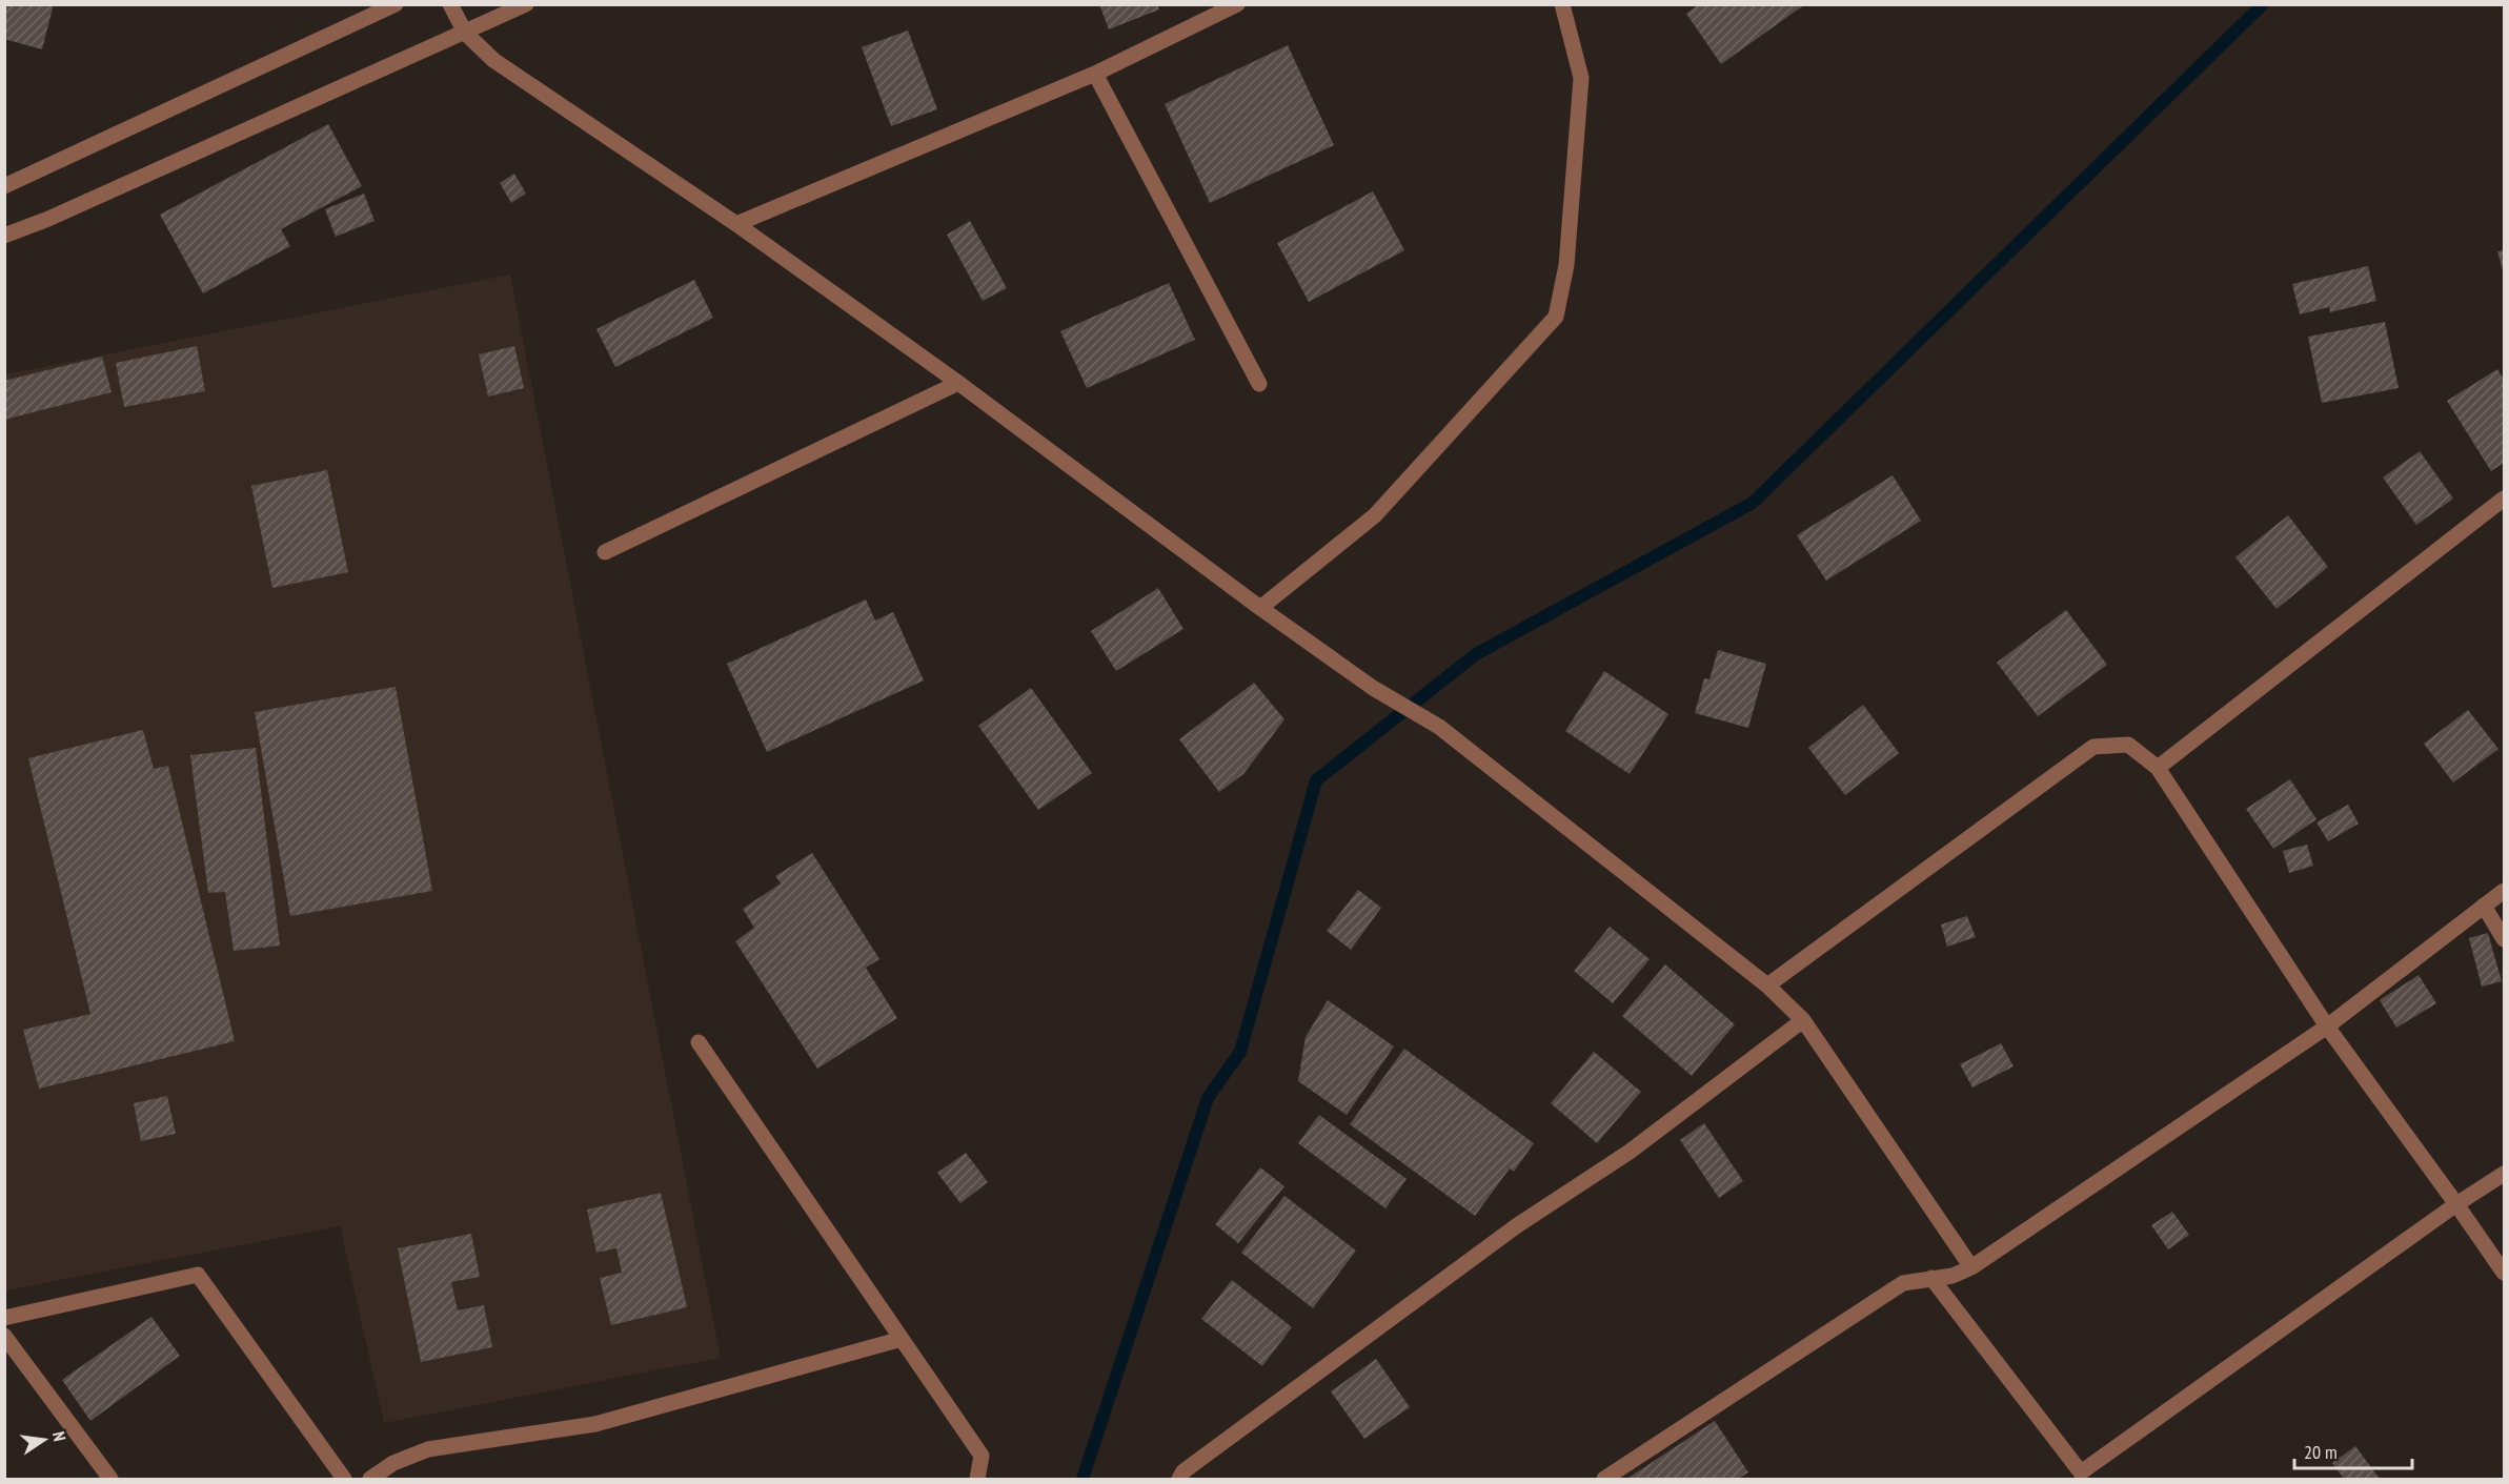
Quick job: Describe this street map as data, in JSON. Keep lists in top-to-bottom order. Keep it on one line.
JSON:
{"scale_bar":"20 m","north":"right"}
